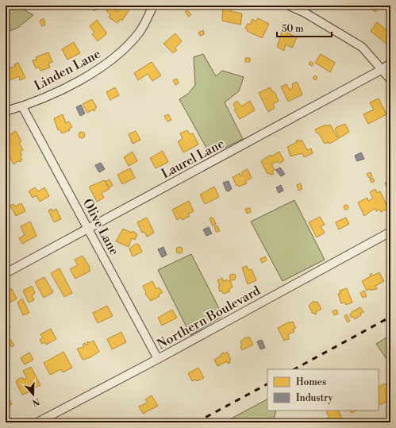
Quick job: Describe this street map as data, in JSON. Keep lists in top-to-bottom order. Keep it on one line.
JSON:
{"streets":{"street":["Linden Lane","Laurel Lane","Olive Lane","Northern Boulevard"]},"crossings":[["Linden Lane","Olive Lane"],["Laurel Lane","Olive Lane"],["Olive Lane","Northern Boulevard"]],"legend":["Homes","Industry"],"scale_bar":"50 m","north":"bottom"}
